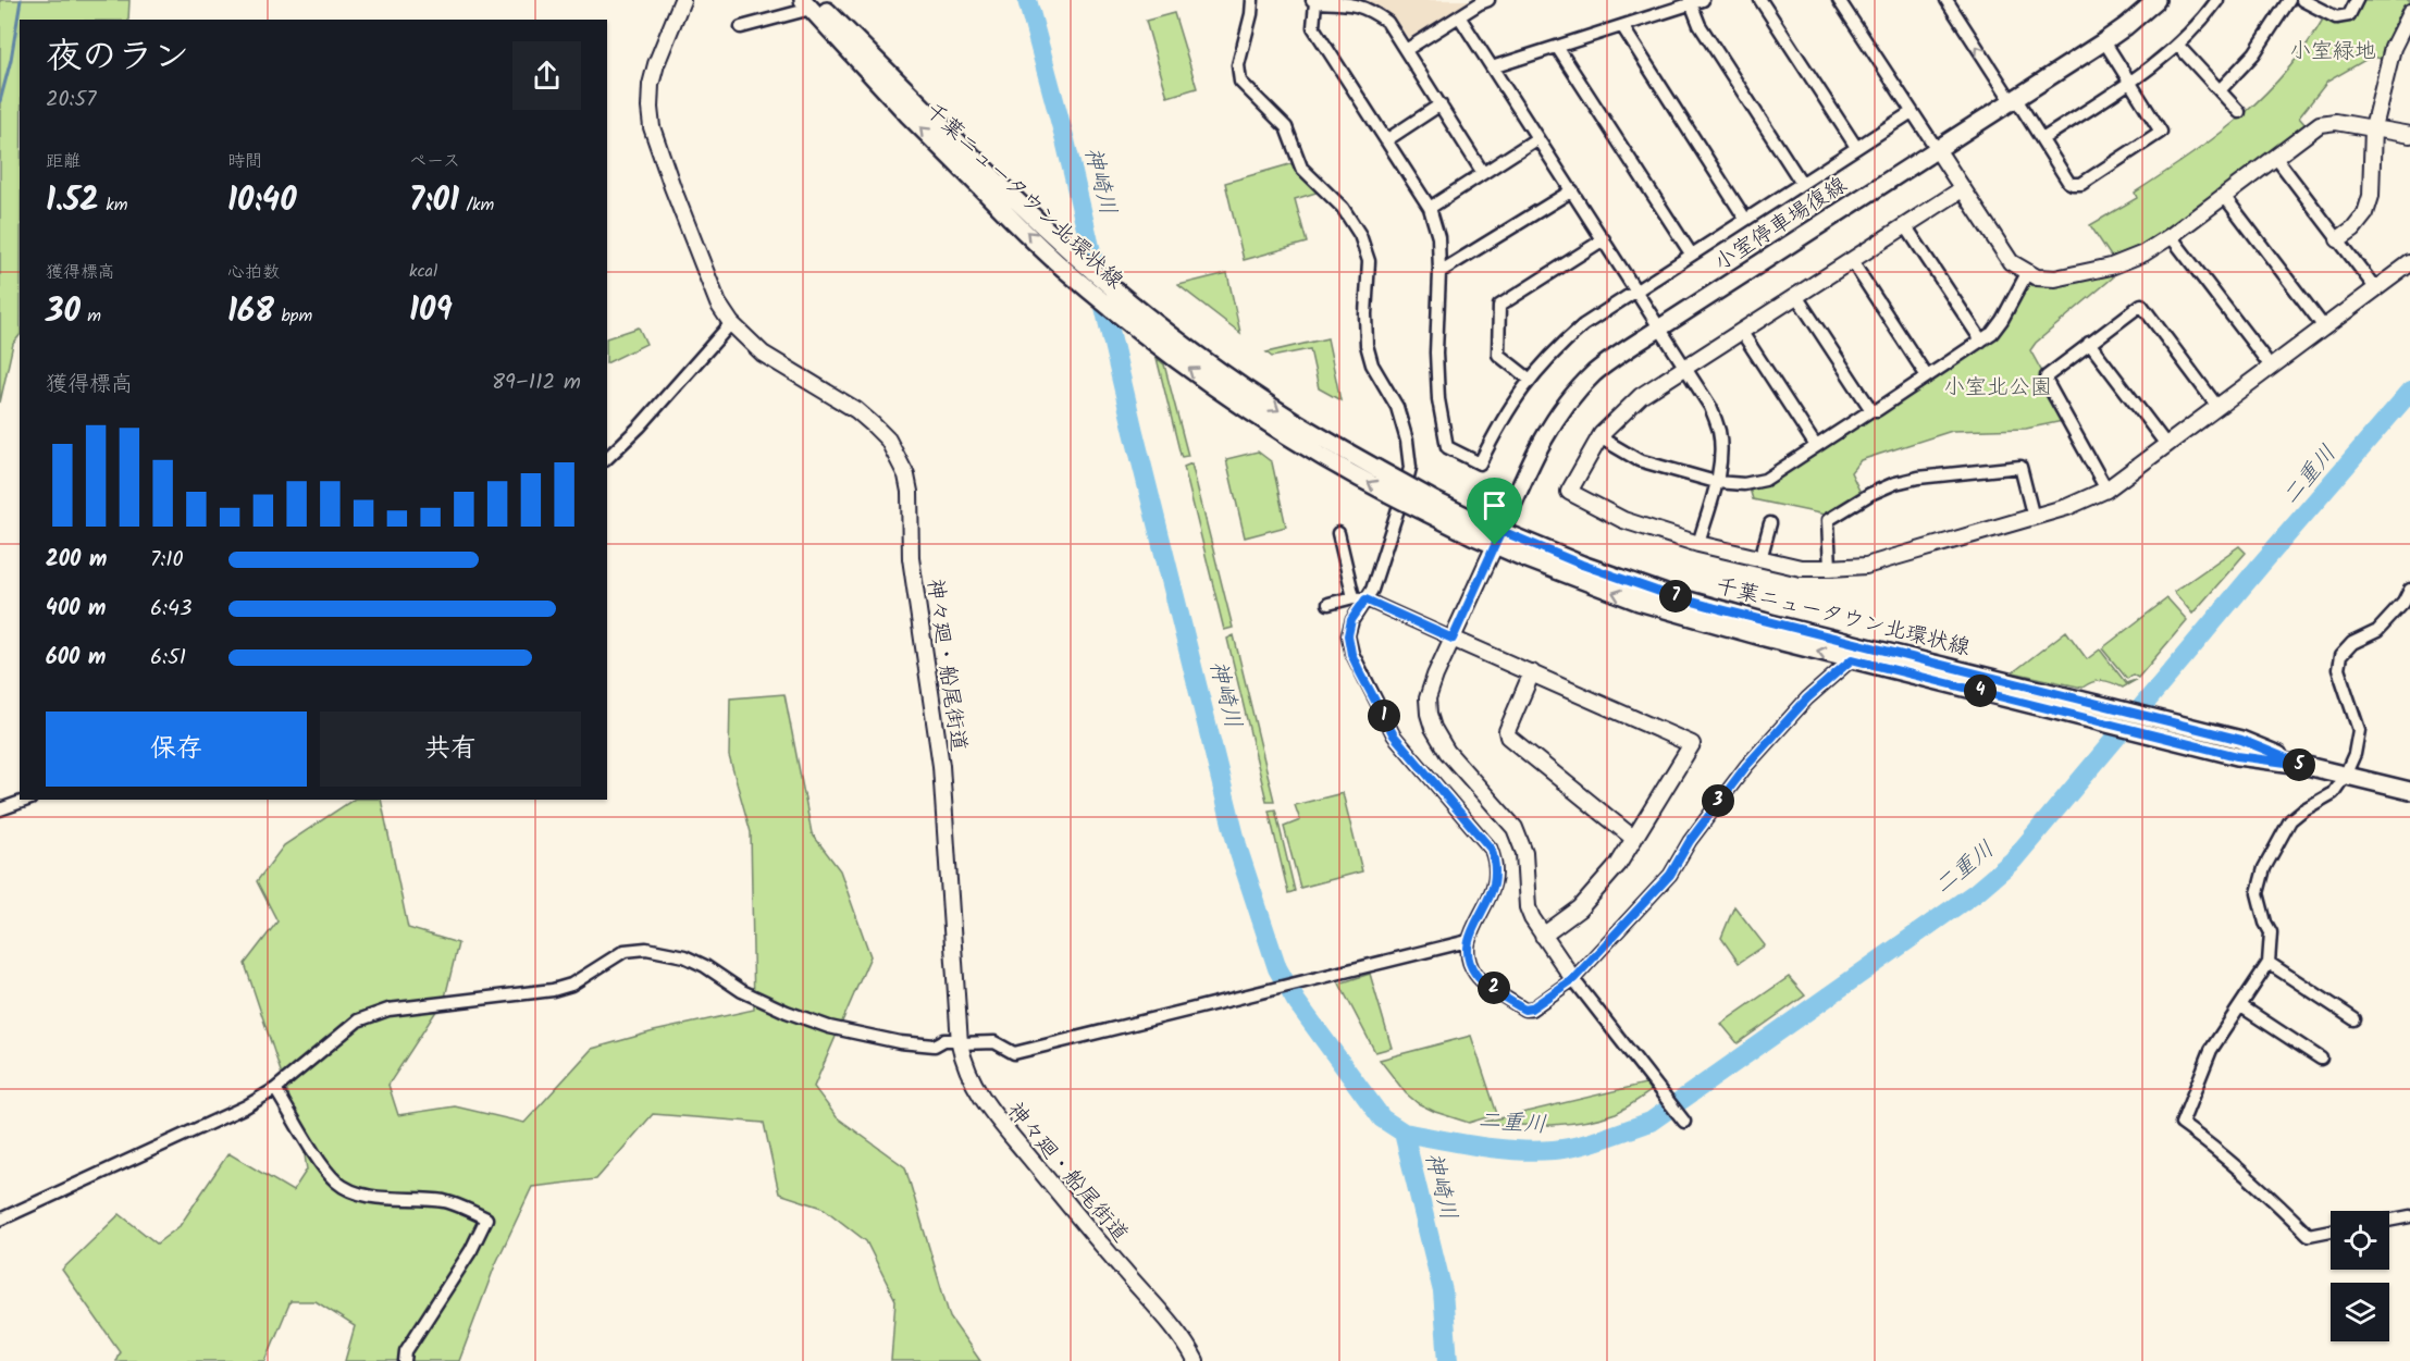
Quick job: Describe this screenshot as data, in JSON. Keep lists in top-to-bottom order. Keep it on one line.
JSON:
{"streets":{"main road":["千葉ニュータウン北環状線","小室停車場復線"],"street":["神々廻・船尾街道"]},"crossings":[["千葉ニュータウン北環状線","小室停車場復線"]],"water":["神崎川","二重川"],"parks":["小室緑地","小室北公園"],"page":{"heading":["夜のラン","20:57"],"stats":[["距離","1.52 km"],["時間","10:40"],["ペース","7:01 /km"],["獲得標高","30 m"],["心拍数","168 bpm"],["kcal","109"]],"chart":["獲得標高","89–112 m"],"list":[{"name":"200 m","note":"7:10"},{"name":"400 m","note":"6:43"},{"name":"600 m","note":"6:51"}],"pins":["7","4","1","5","3","2"],"buttons":["保存","共有"]}}
